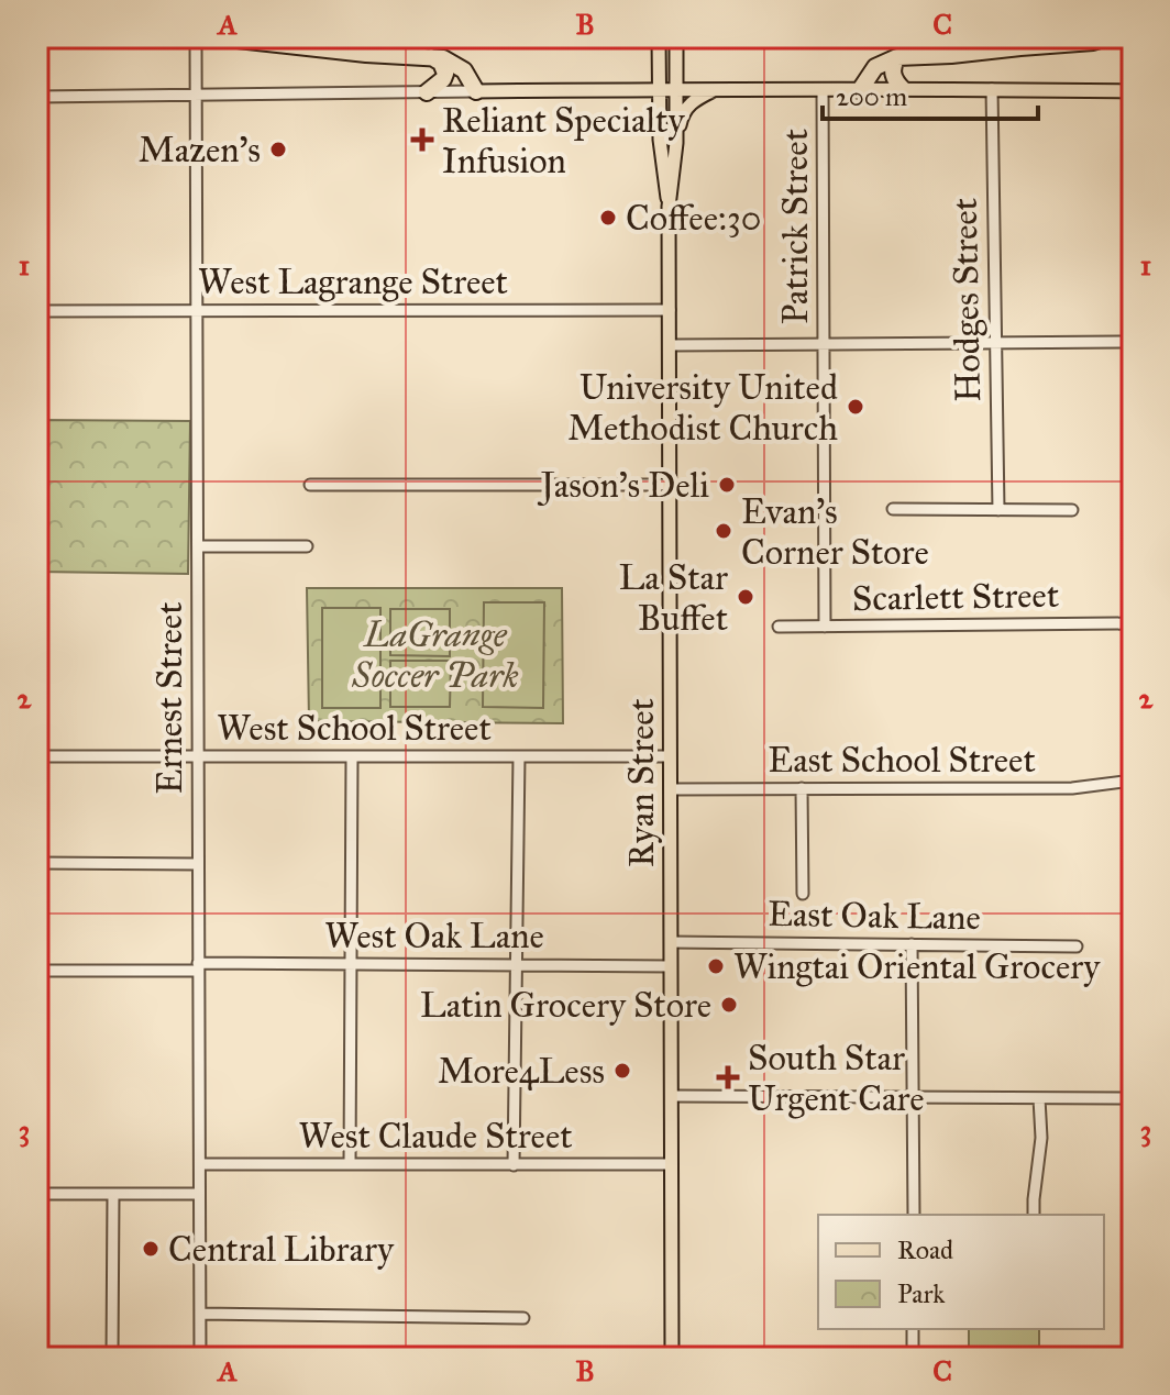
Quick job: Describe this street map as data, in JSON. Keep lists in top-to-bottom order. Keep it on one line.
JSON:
{"streets":{"main road":["Ryan Street"],"street":["Patrick Street","West Lagrange Street","Hodges Street","Scarlett Street","Ernest Street","West School Street","East School Street","East Oak Lane","West Oak Lane","West Claude Street"]},"crossings":[["Patrick Street","Scarlett Street"],["West Lagrange Street","Ernest Street"],["West Lagrange Street","Ryan Street"],["Ernest Street","West School Street"],["Ernest Street","West Oak Lane"],["Ernest Street","West Claude Street"],["West School Street","Ryan Street"],["East School Street","Ryan Street"],["Ryan Street","East Oak Lane"],["Ryan Street","West Oak Lane"],["Ryan Street","West Claude Street"]],"parks":["LaGrange Soccer Park"],"places":{"health":["Reliant Specialty Infusion","South Star Urgent Care"],"other":["Mazen's","Coffee:30","University United Methodist Church","Jason's Deli","Evan's Corner Store","La Star Buffet","Wingtai Oriental Grocery","Latin Grocery Store","More4Less","Central Library"]},"legend":["Road","Park"],"scale_bar":"200 m","grid":{"columns":["A","B","C"],"rows":["1","2","3"]}}
